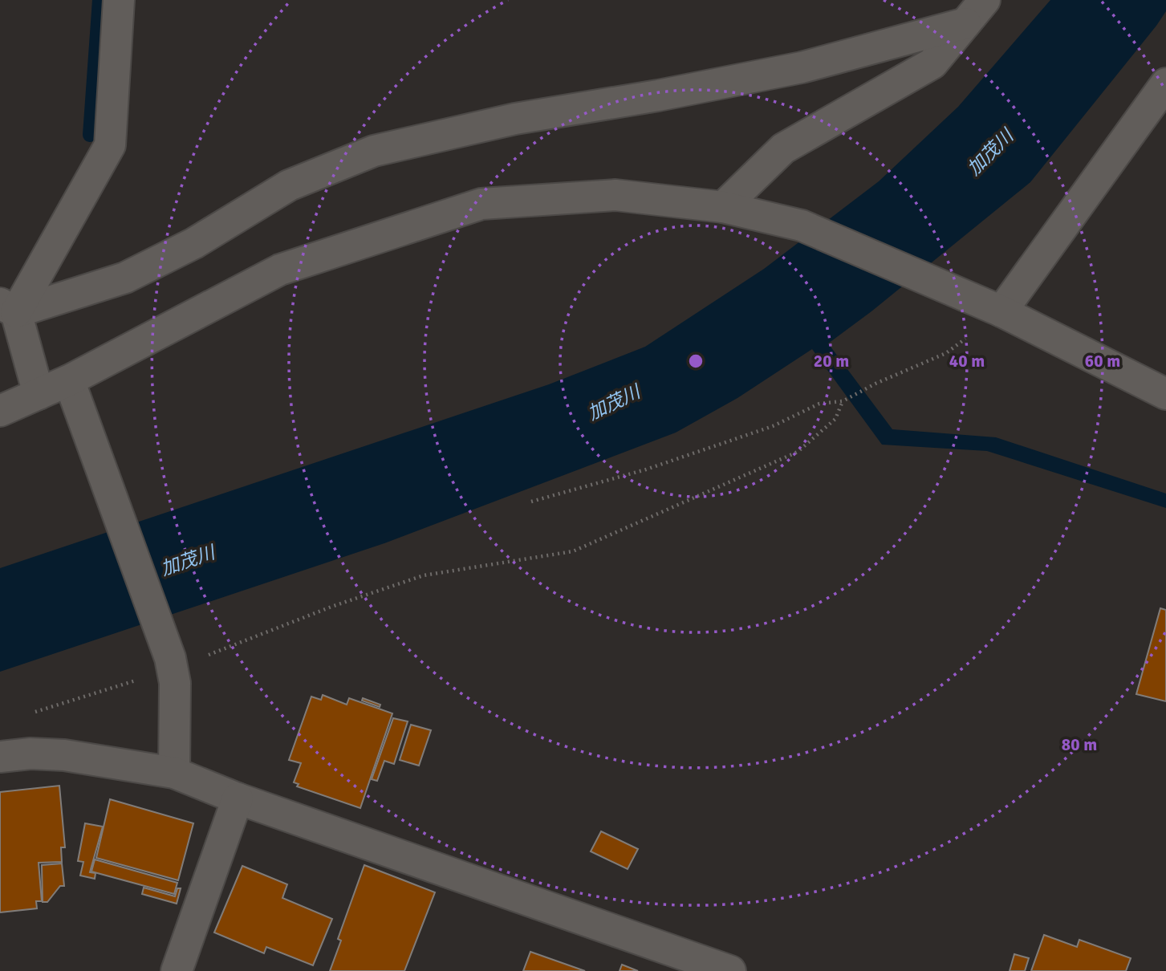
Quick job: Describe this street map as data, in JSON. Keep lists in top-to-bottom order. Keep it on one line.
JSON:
{"water":["加茂川"],"rings":["20 m","40 m","60 m","80 m"]}
